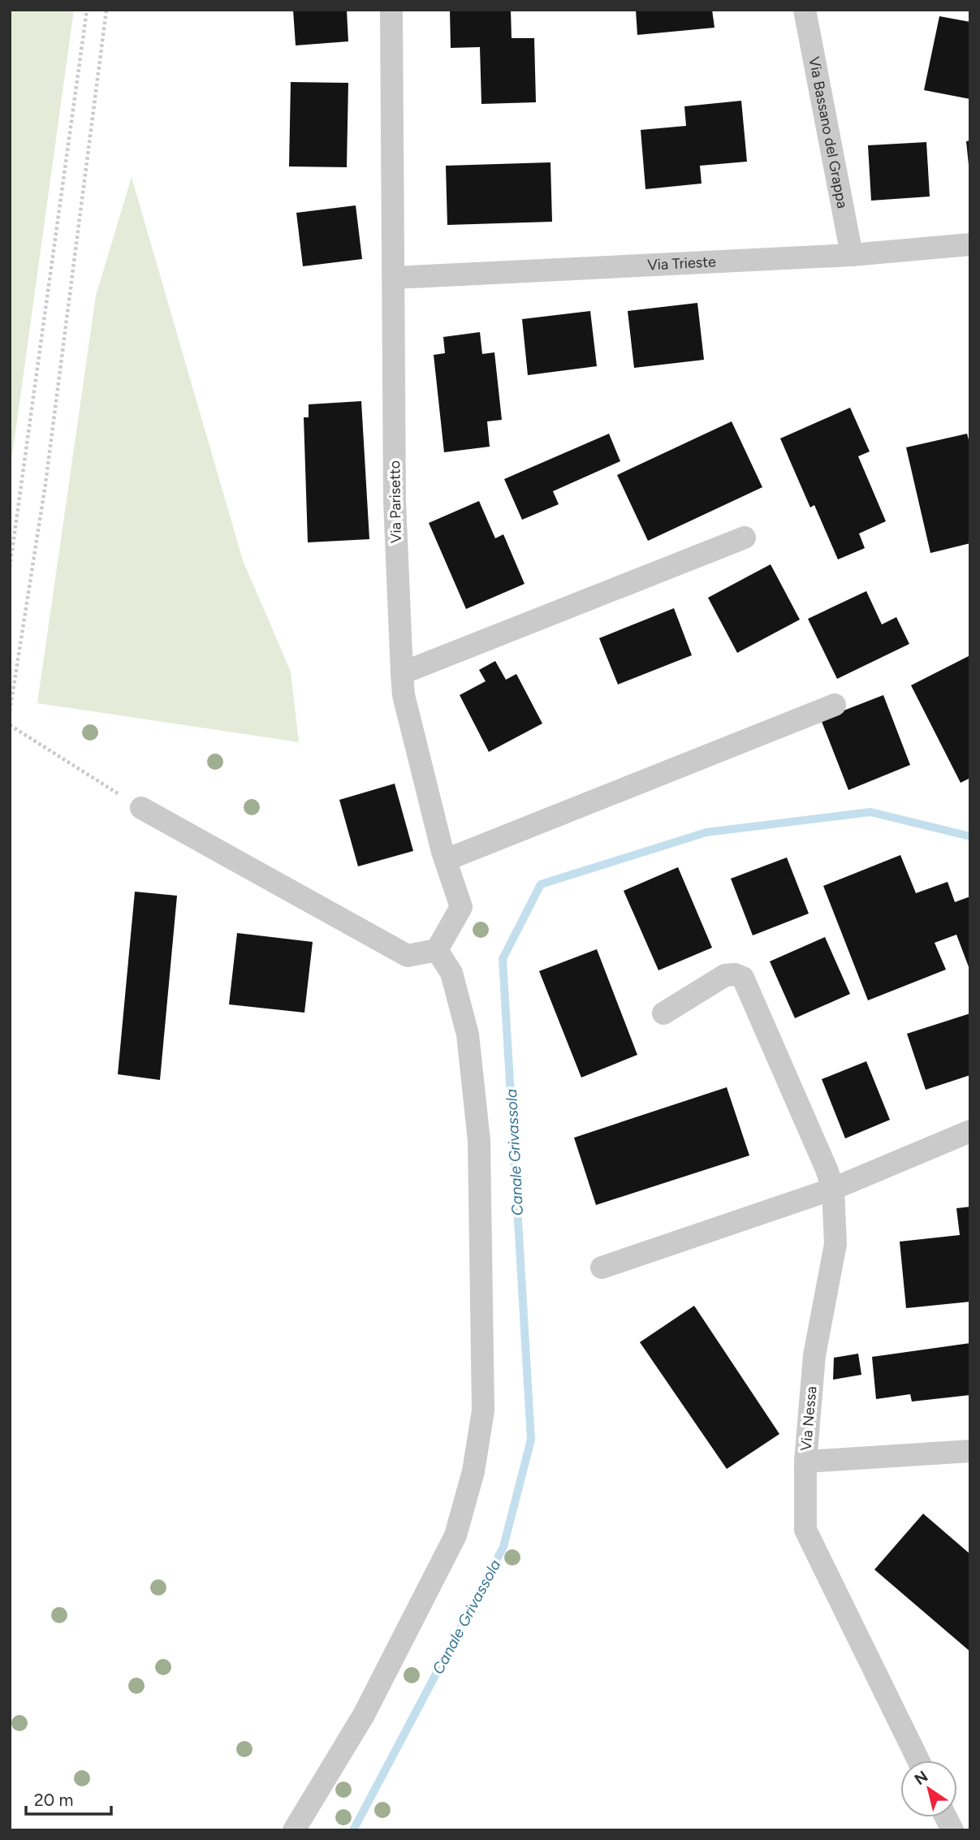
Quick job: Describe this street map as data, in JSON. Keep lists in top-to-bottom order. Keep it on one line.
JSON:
{"streets":{"street":["Via Bassano del Grappa","Via Trieste","Via Parisetto","Via Nessa"]},"crossings":[["Via Bassano del Grappa","Via Trieste"],["Via Trieste","Via Parisetto"]],"water":["Canale Grivassola"],"scale_bar":"20 m","north":"top left"}
